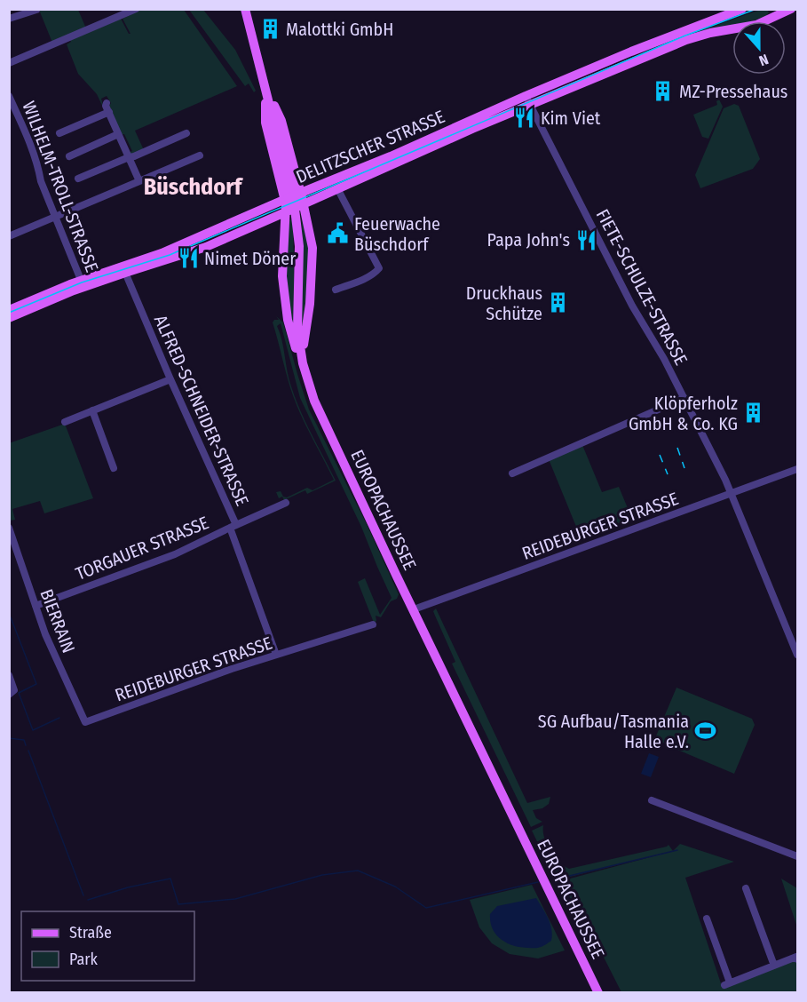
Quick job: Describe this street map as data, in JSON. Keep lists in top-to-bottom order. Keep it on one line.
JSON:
{"streets":{"main road":["DELITZSCHER STRASSE","EUROPACHAUSSEE"],"street":["WILHELM-TROLL-STRASSE","FIETE-SCHULZE-STRASSE","ALFRED-SCHNEIDER-STRASSE","REIDEBURGER STRASSE","TORGAUER STRASSE","BIERRAIN"]},"crossings":[["DELITZSCHER STRASSE","WILHELM-TROLL-STRASSE"],["DELITZSCHER STRASSE","FIETE-SCHULZE-STRASSE"],["DELITZSCHER STRASSE","ALFRED-SCHNEIDER-STRASSE"],["FIETE-SCHULZE-STRASSE","REIDEBURGER STRASSE"],["ALFRED-SCHNEIDER-STRASSE","REIDEBURGER STRASSE"],["ALFRED-SCHNEIDER-STRASSE","TORGAUER STRASSE"],["EUROPACHAUSSEE","REIDEBURGER STRASSE"],["REIDEBURGER STRASSE","BIERRAIN"],["TORGAUER STRASSE","BIERRAIN"]],"districts":["Büschdorf"],"places":{"building":["Malottki GmbH","MZ-Pressehaus","Druckhaus Schütze","Klöpferholz GmbH & Co. KG"],"restaurant":["Kim Viet","Papa John's","Nimet Döner"],"public building":["Feuerwache Büschdorf"],"sports":["SG Aufbau/Tasmania Halle e.V."]},"legend":["Straße","Park"],"north":"bottom"}
